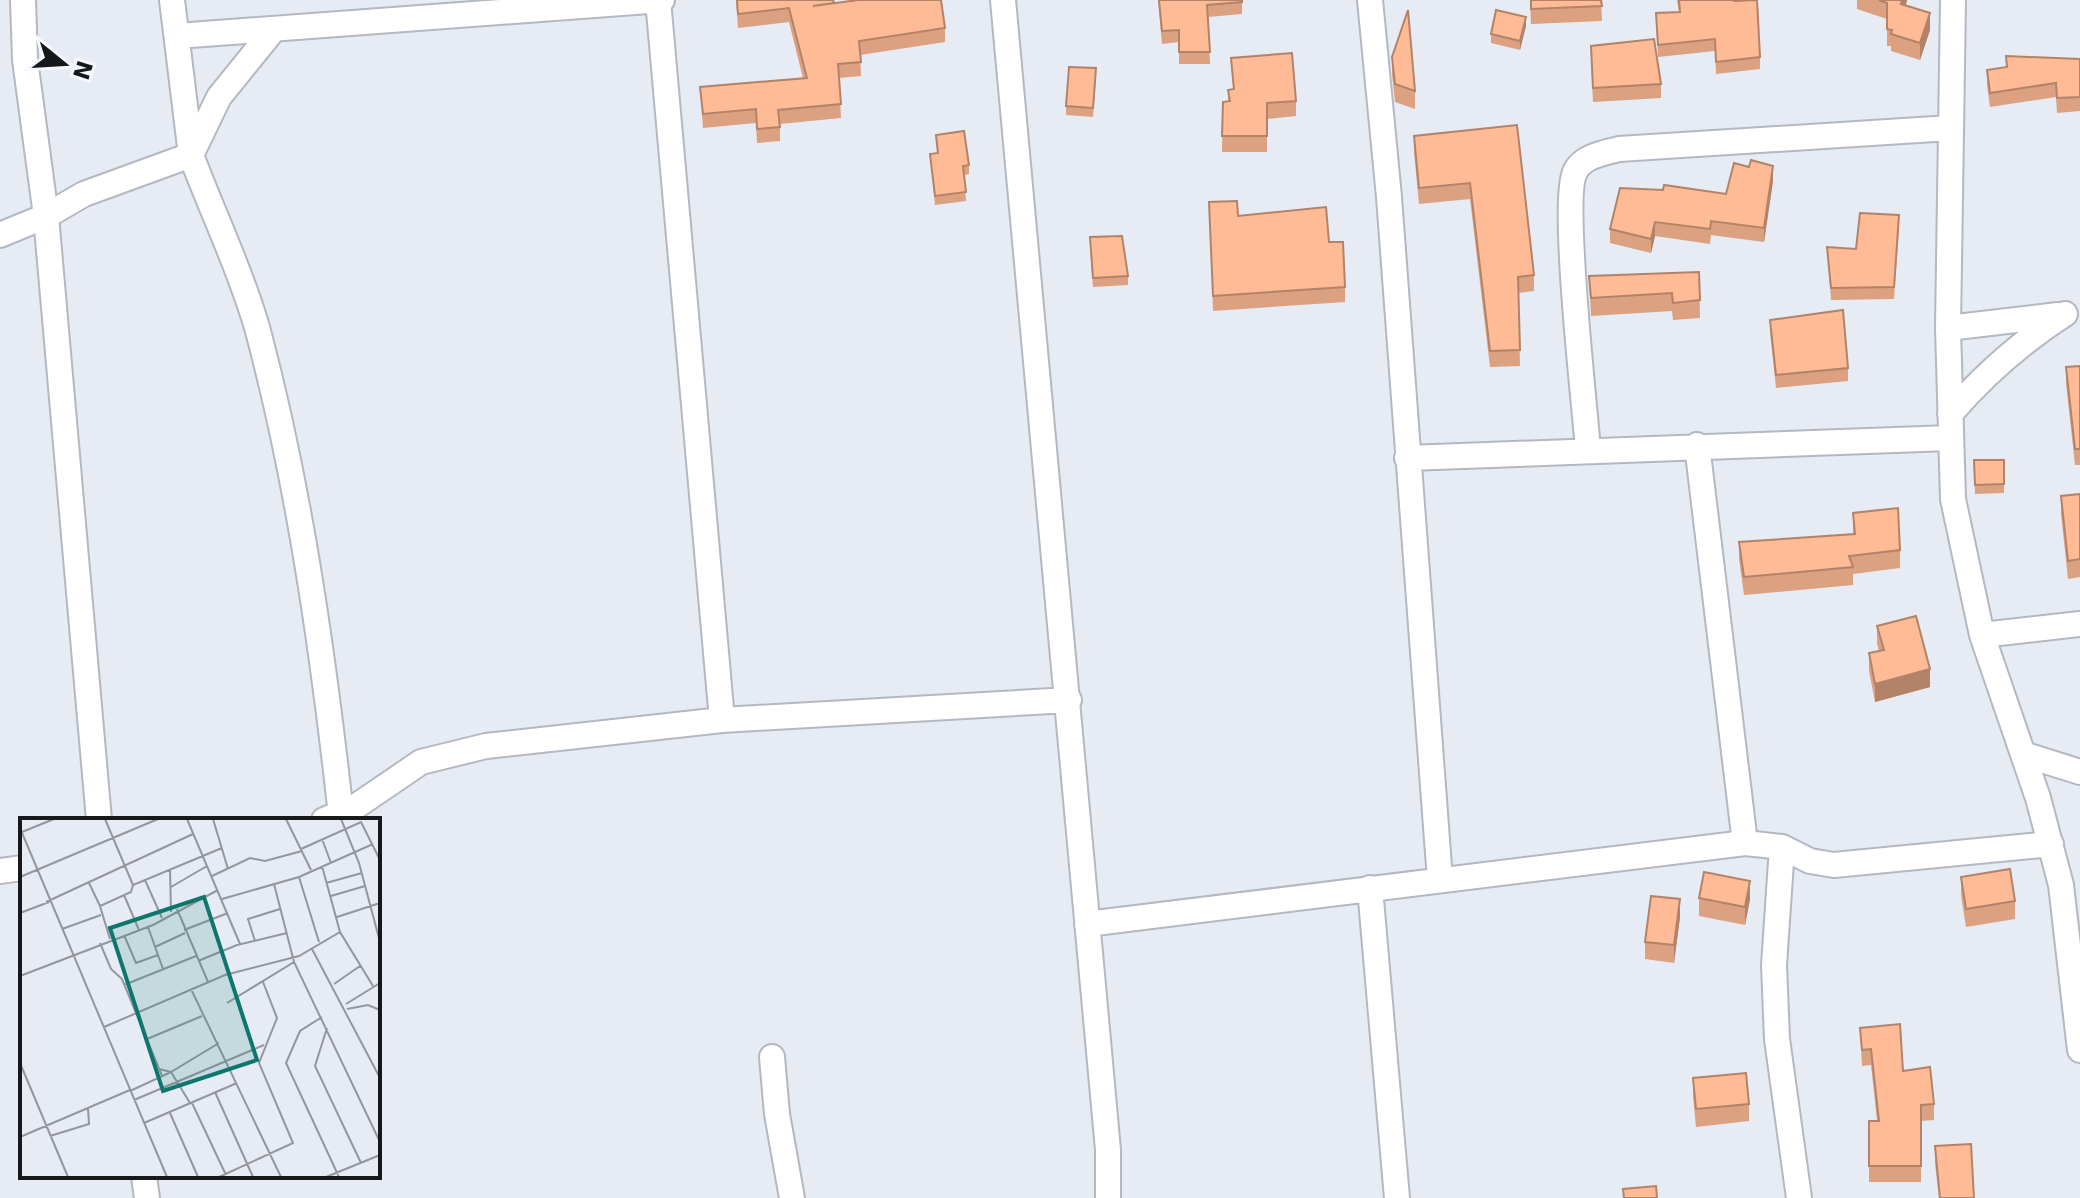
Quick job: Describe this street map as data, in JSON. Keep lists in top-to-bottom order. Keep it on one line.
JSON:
{"north":"right"}
